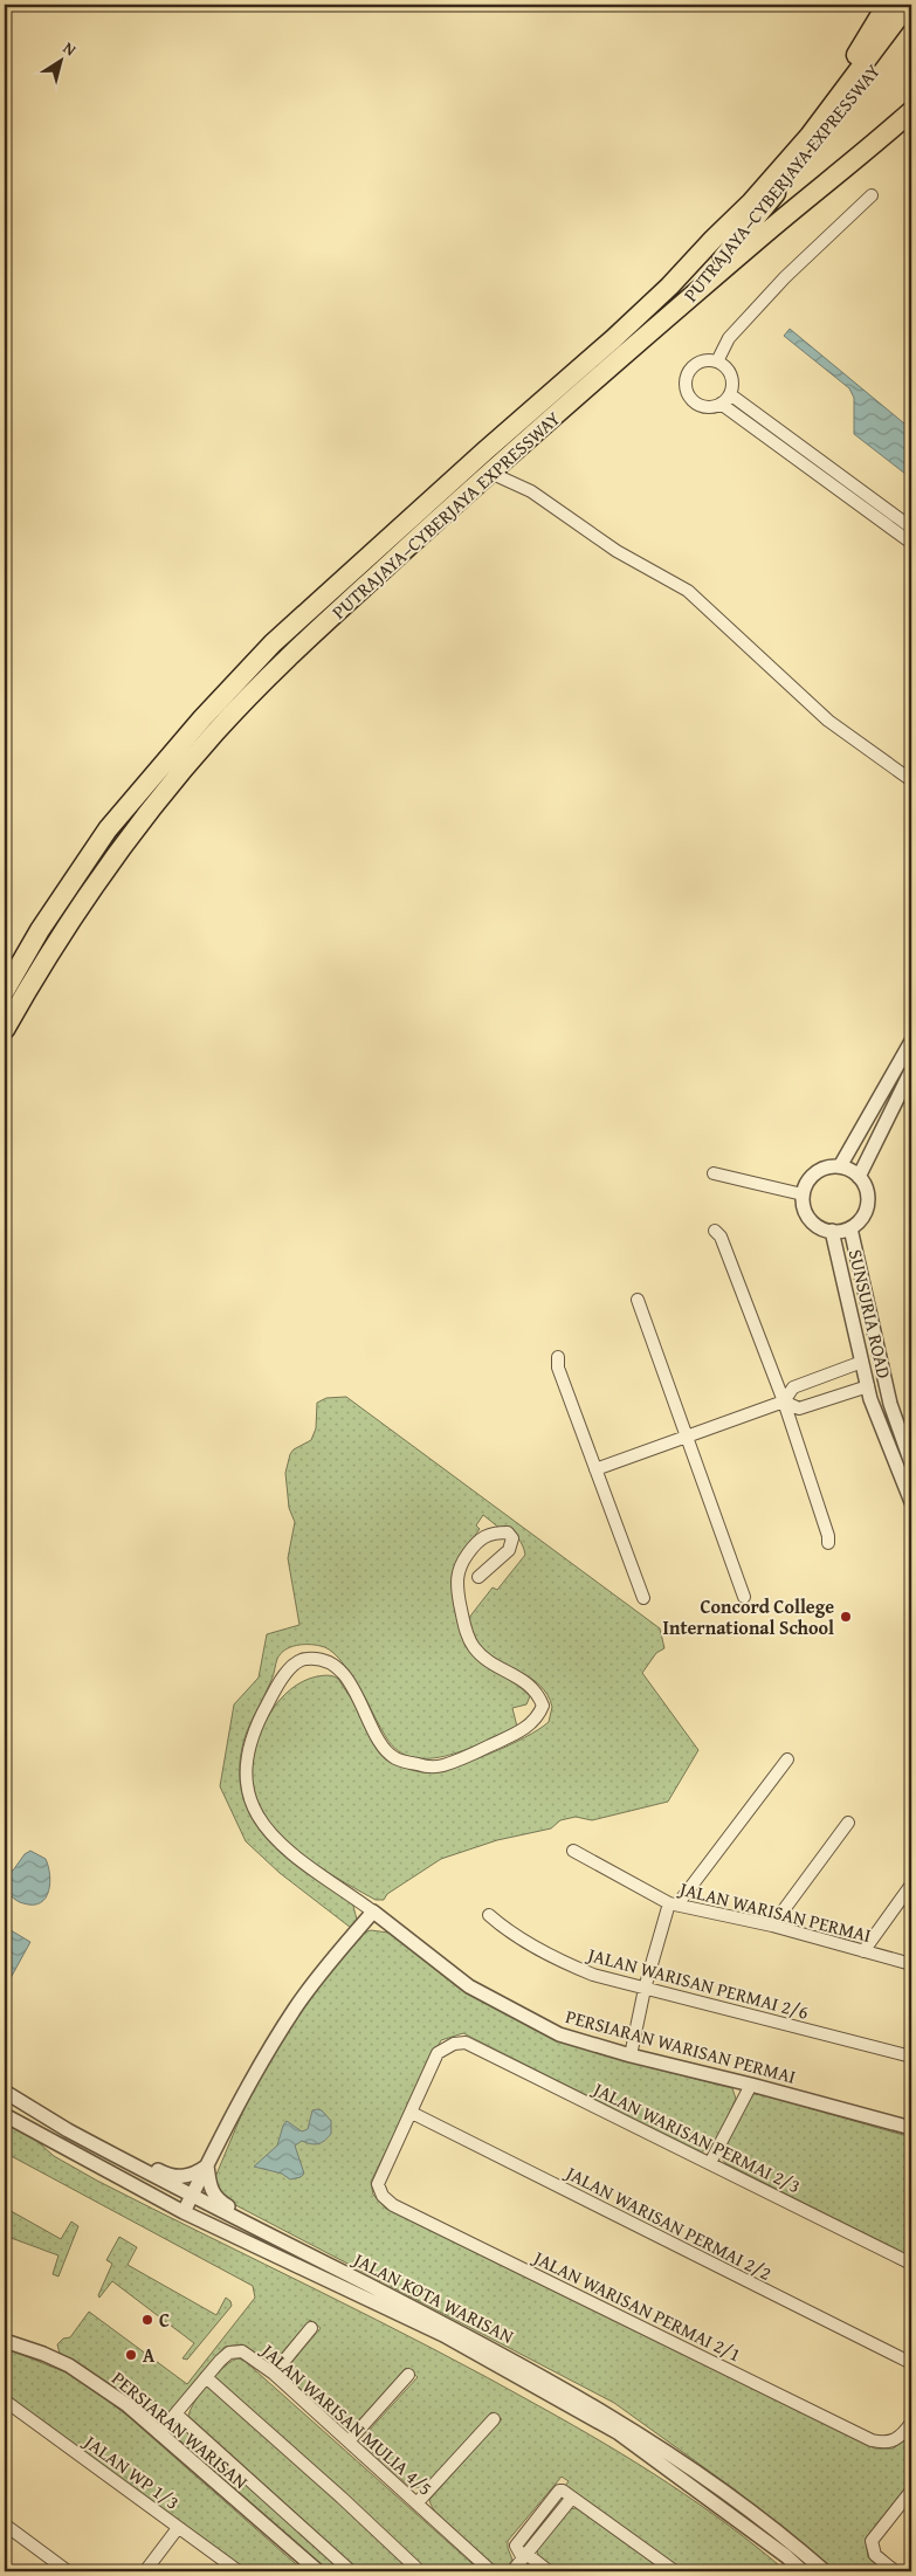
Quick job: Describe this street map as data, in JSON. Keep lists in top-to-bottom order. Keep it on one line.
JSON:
{"streets":{"highway":["PUTRAJAYA–CYBERJAYA EXPRESSWAY"],"street":["SUNSURIA ROAD","JALAN WARISAN PERMAI","JALAN WARISAN PERMAI 2/6","PERSIARAN WARISAN PERMAI","JALAN WARISAN PERMAI 2/3","JALAN WARISAN PERMAI 2/2","JALAN KOTA WARISAN","JALAN WARISAN PERMAI 2/1","JALAN WARISAN MULIA 4/5","PERSIARAN WARISAN","JALAN WP 1/3"]},"crossings":[["JALAN WARISAN PERMAI 2/3","JALAN WARISAN PERMAI 2/2"],["JALAN WARISAN PERMAI 2/3","JALAN WARISAN PERMAI 2/1"],["JALAN WARISAN PERMAI 2/2","JALAN WARISAN PERMAI 2/1"],["JALAN WARISAN MULIA 4/5","PERSIARAN WARISAN"]],"places":["Concord College International School","C","A"],"north":"top right"}
